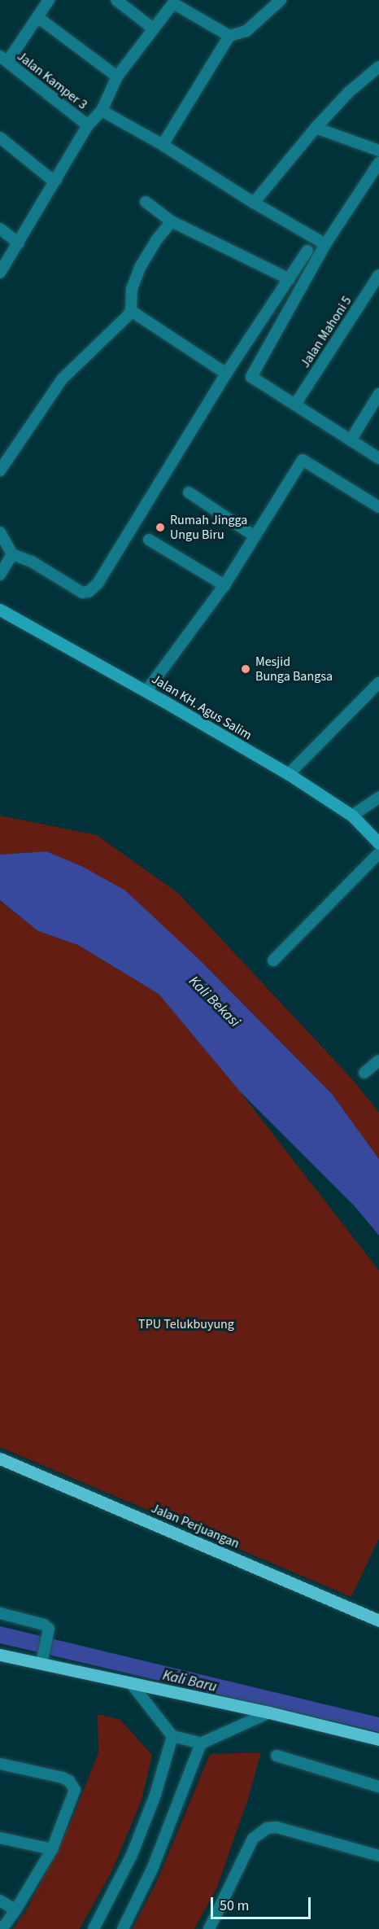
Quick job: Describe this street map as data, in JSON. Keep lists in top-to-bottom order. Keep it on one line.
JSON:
{"streets":{"main road":["Jalan Perjuangan"],"street":["Jalan Kamper 3","Jalan Mahoni 5","Jalan KH. Agus Salim"]},"water":["Kali Bekasi","Kali Baru"],"parks":["TPU Telukbuyung"],"places":["Rumah Jingga Ungu Biru","Mesjid Bunga Bangsa"],"scale_bar":"50 m"}
